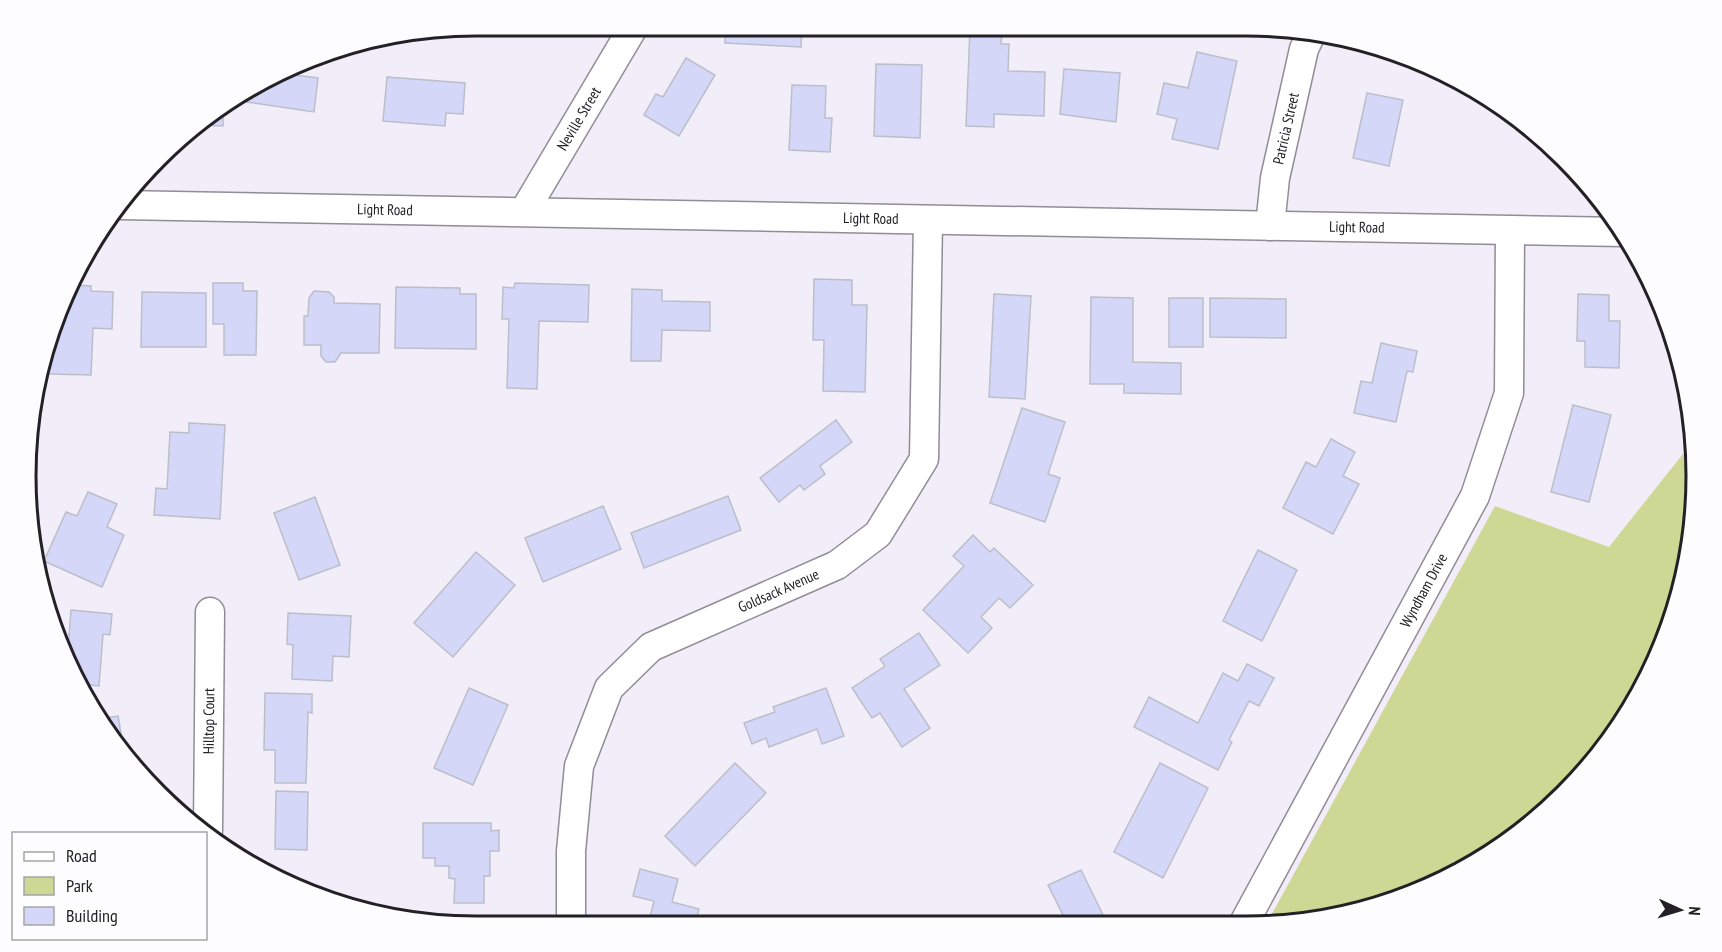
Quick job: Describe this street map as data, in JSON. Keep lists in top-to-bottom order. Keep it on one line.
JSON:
{"streets":{"street":["Neville Street","Patricia Street","Light Road","Goldsack Avenue","Wyndham Drive","Hilltop Court"]},"crossings":[["Neville Street","Light Road"],["Patricia Street","Light Road"],["Light Road","Goldsack Avenue"],["Light Road","Wyndham Drive"]],"legend":["Road","Park","Building"],"north":"right"}
